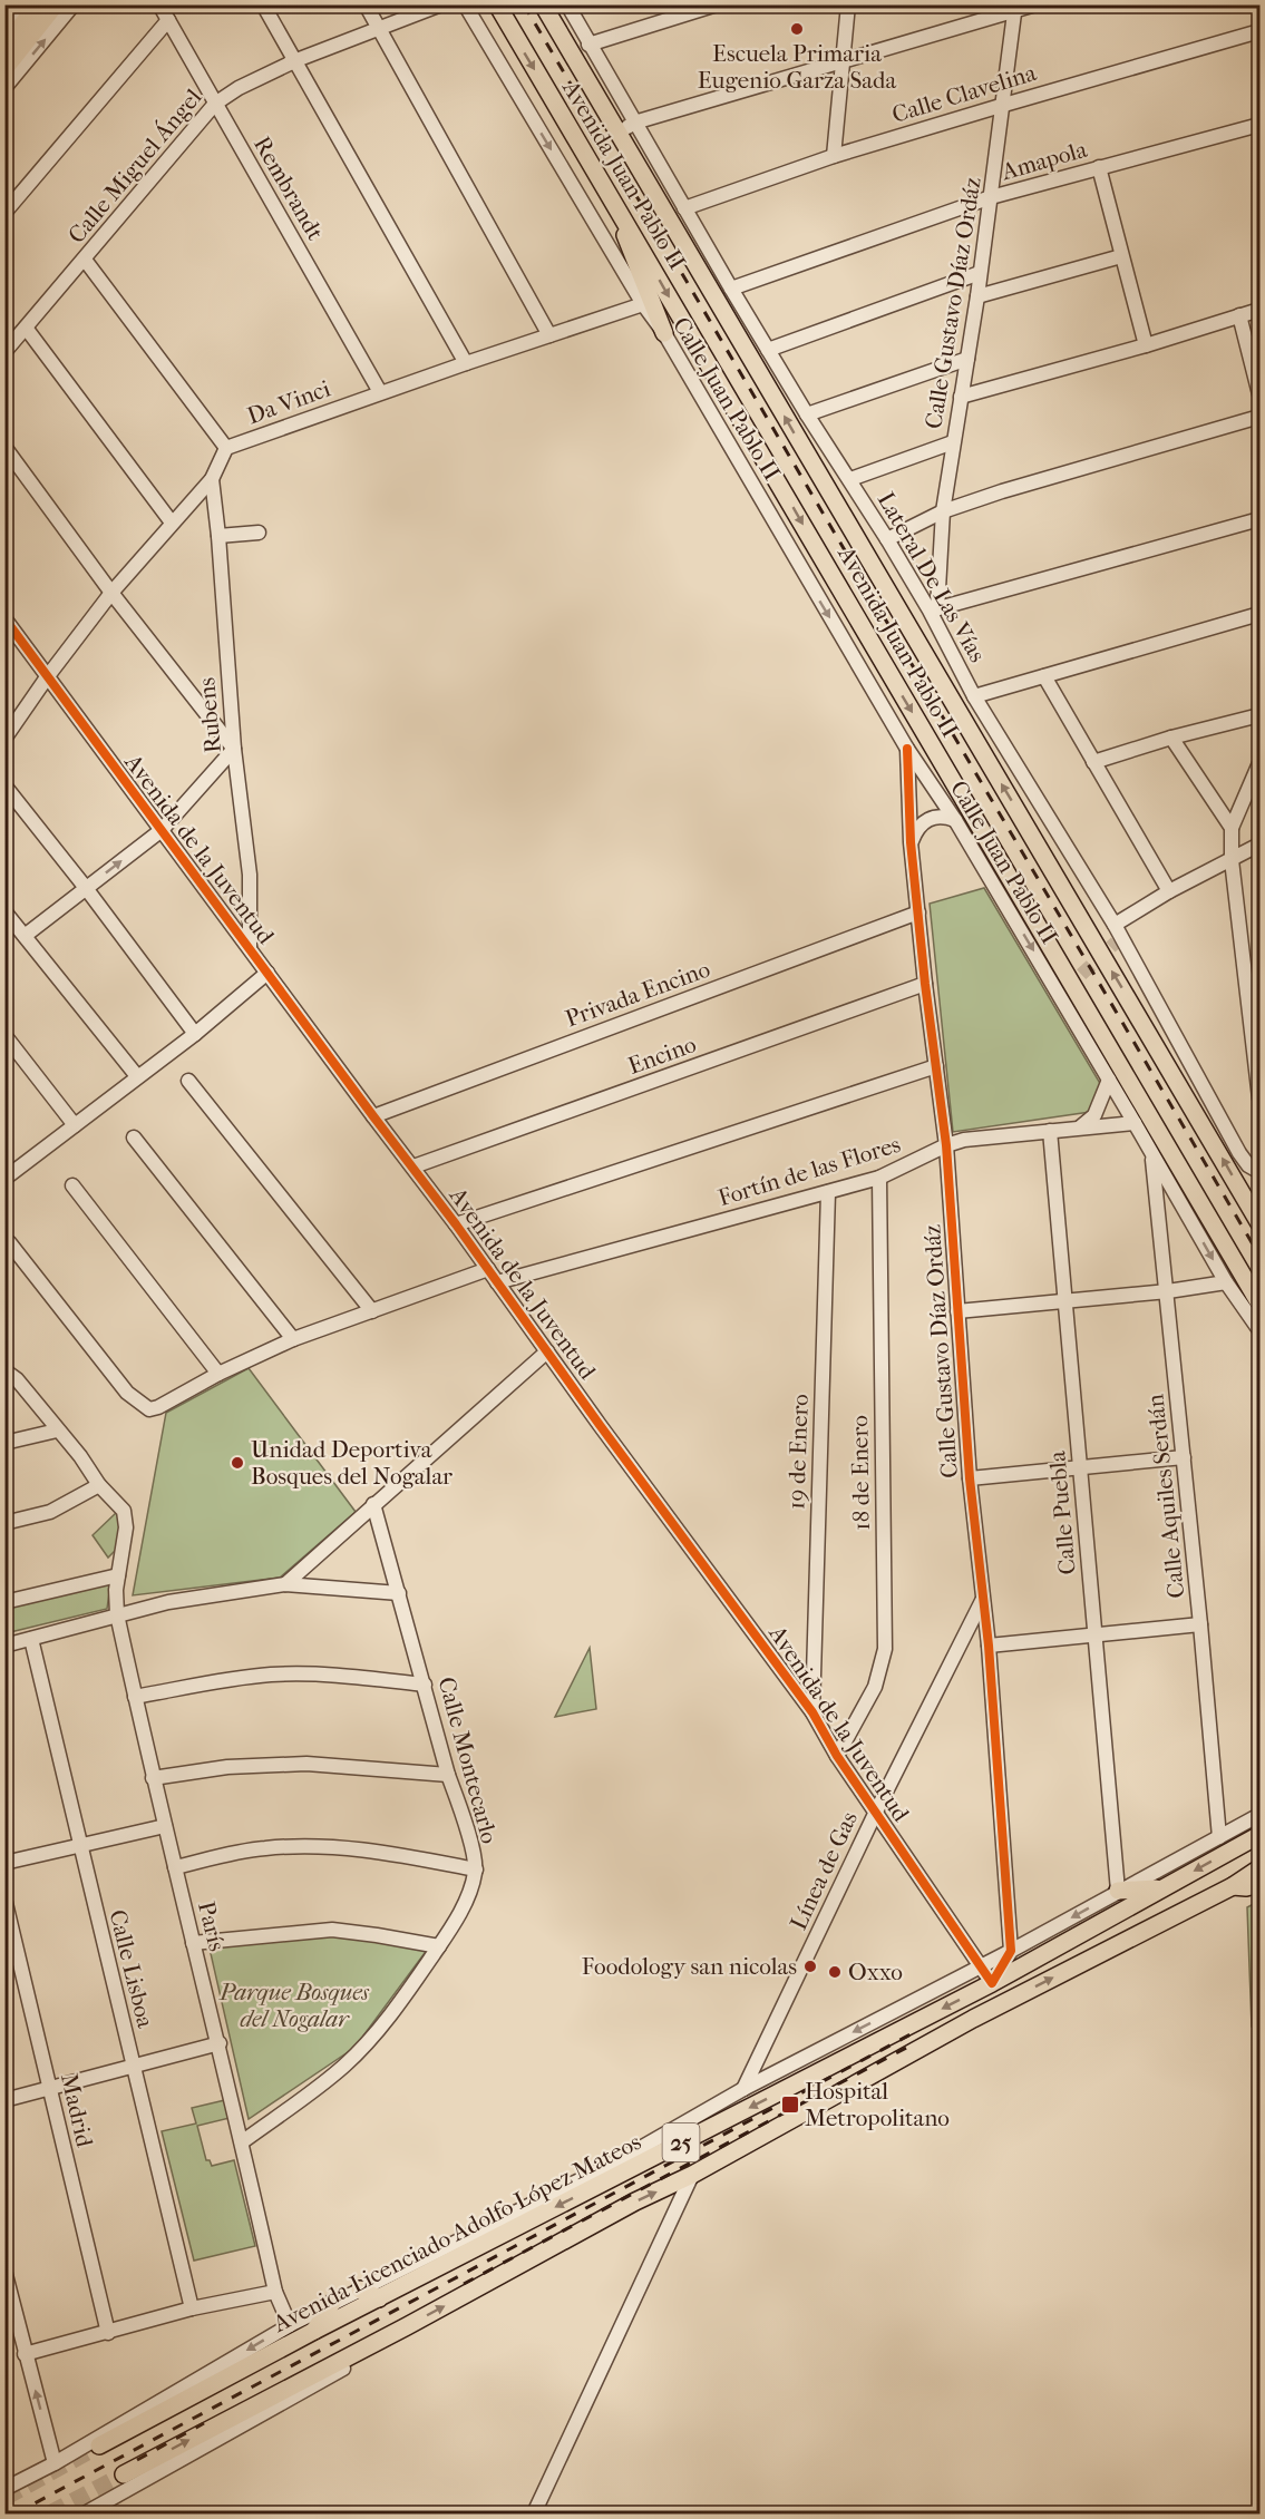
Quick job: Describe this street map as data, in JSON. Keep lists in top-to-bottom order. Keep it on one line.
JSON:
{"streets":{"main road":["Avenida Juan Pablo II","25","Avenida Licenciado Adolfo López Mateos"],"street":["Calle Clavelina","Amapola","Calle Miguel Ángel","Rembrandt","Calle Gustavo Díaz Ordáz","Calle Juan Pablo II","Da Vinci","Lateral De Las Vías","Rubens","Avenida de la Juventud","Privada Encino","Encino","Fortín de las Flores","19 de Enero","18 de Enero","Calle Aquiles Serdán","Calle Puebla","Calle Montecarlo","Línea de Gas","París","Calle Lisboa","Madrid"]},"crossings":[["Calle Clavelina","Calle Gustavo Díaz Ordáz"],["Calle Clavelina","Lateral De Las Vías"],["Amapola","Calle Gustavo Díaz Ordáz"],["Amapola","Lateral De Las Vías"],["Calle Miguel Ángel","Rembrandt"],["Rembrandt","Da Vinci"],["Calle Gustavo Díaz Ordáz","Calle Juan Pablo II"],["Calle Gustavo Díaz Ordáz","Lateral De Las Vías"],["Calle Gustavo Díaz Ordáz","Privada Encino"],["Calle Gustavo Díaz Ordáz","Encino"],["Calle Gustavo Díaz Ordáz","Fortín de las Flores"],["Calle Gustavo Díaz Ordáz","Línea de Gas"],["Calle Juan Pablo II","Da Vinci"],["Calle Juan Pablo II","Fortín de las Flores"],["Calle Juan Pablo II","Calle Aquiles Serdán"],["Da Vinci","Rubens"],["Da Vinci","Avenida de la Juventud"],["Rubens","Avenida de la Juventud"],["Avenida de la Juventud","Privada Encino"],["Avenida de la Juventud","Encino"],["Avenida de la Juventud","Fortín de las Flores"],["Avenida de la Juventud","19 de Enero"],["Avenida de la Juventud","18 de Enero"],["Avenida de la Juventud","Línea de Gas"],["Avenida de la Juventud","Avenida Licenciado Adolfo López Mateos"],["Fortín de las Flores","19 de Enero"],["Fortín de las Flores","18 de Enero"],["Fortín de las Flores","Calle Puebla"],["Calle Montecarlo","París"]],"one_way":["Calle Juan Pablo II"],"parks":["Parque Bosques del Nogalar"],"places":{"other":["Escuela Primaria Eugenio Garza Sada","Unidad Deportiva Bosques del Nogalar","Foodology san nicolas","Oxxo"],"transit":["Hospital Metropolitano"]}}
